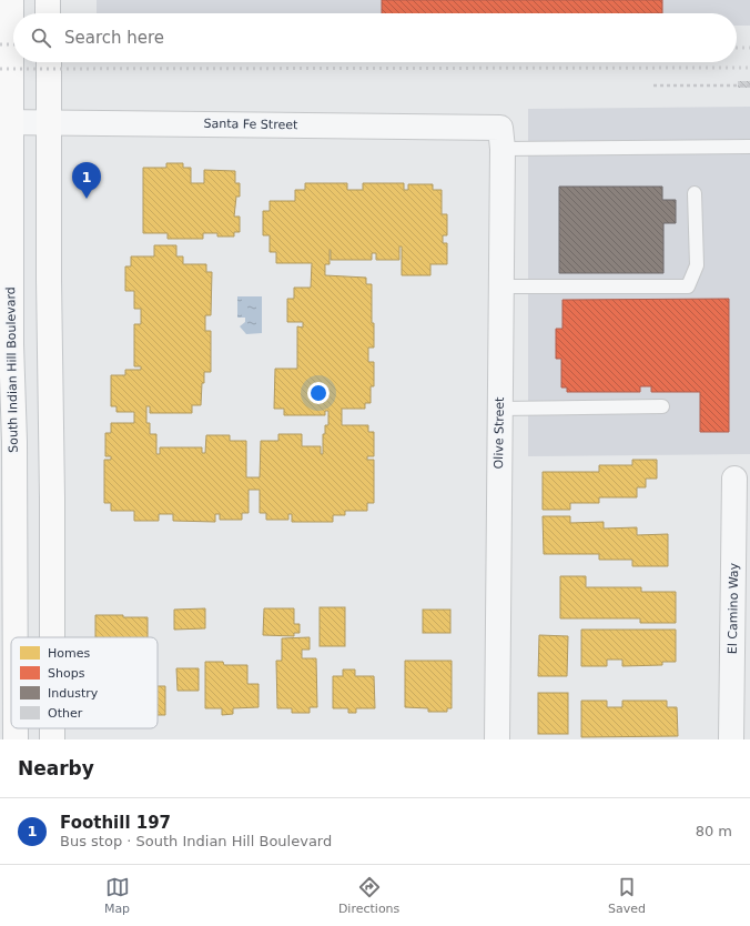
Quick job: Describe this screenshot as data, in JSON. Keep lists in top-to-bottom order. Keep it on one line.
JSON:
{"streets":{"main road":["South Indian Hill Boulevard"],"street":["Santa Fe Street","Olive Street","El Camino Way"]},"crossings":[["Santa Fe Street","South Indian Hill Boulevard"],["Santa Fe Street","Olive Street"]],"legend":["Homes","Shops","Industry","Other"],"page":{"search":"Search here","pins":"1","heading":"Nearby","list":[{"mark":"1","name":"Foothill 197","note":"Bus stop · South Indian Hill Boulevard","value":"80 m"}],"nav":["Map","Directions","Saved"]}}
